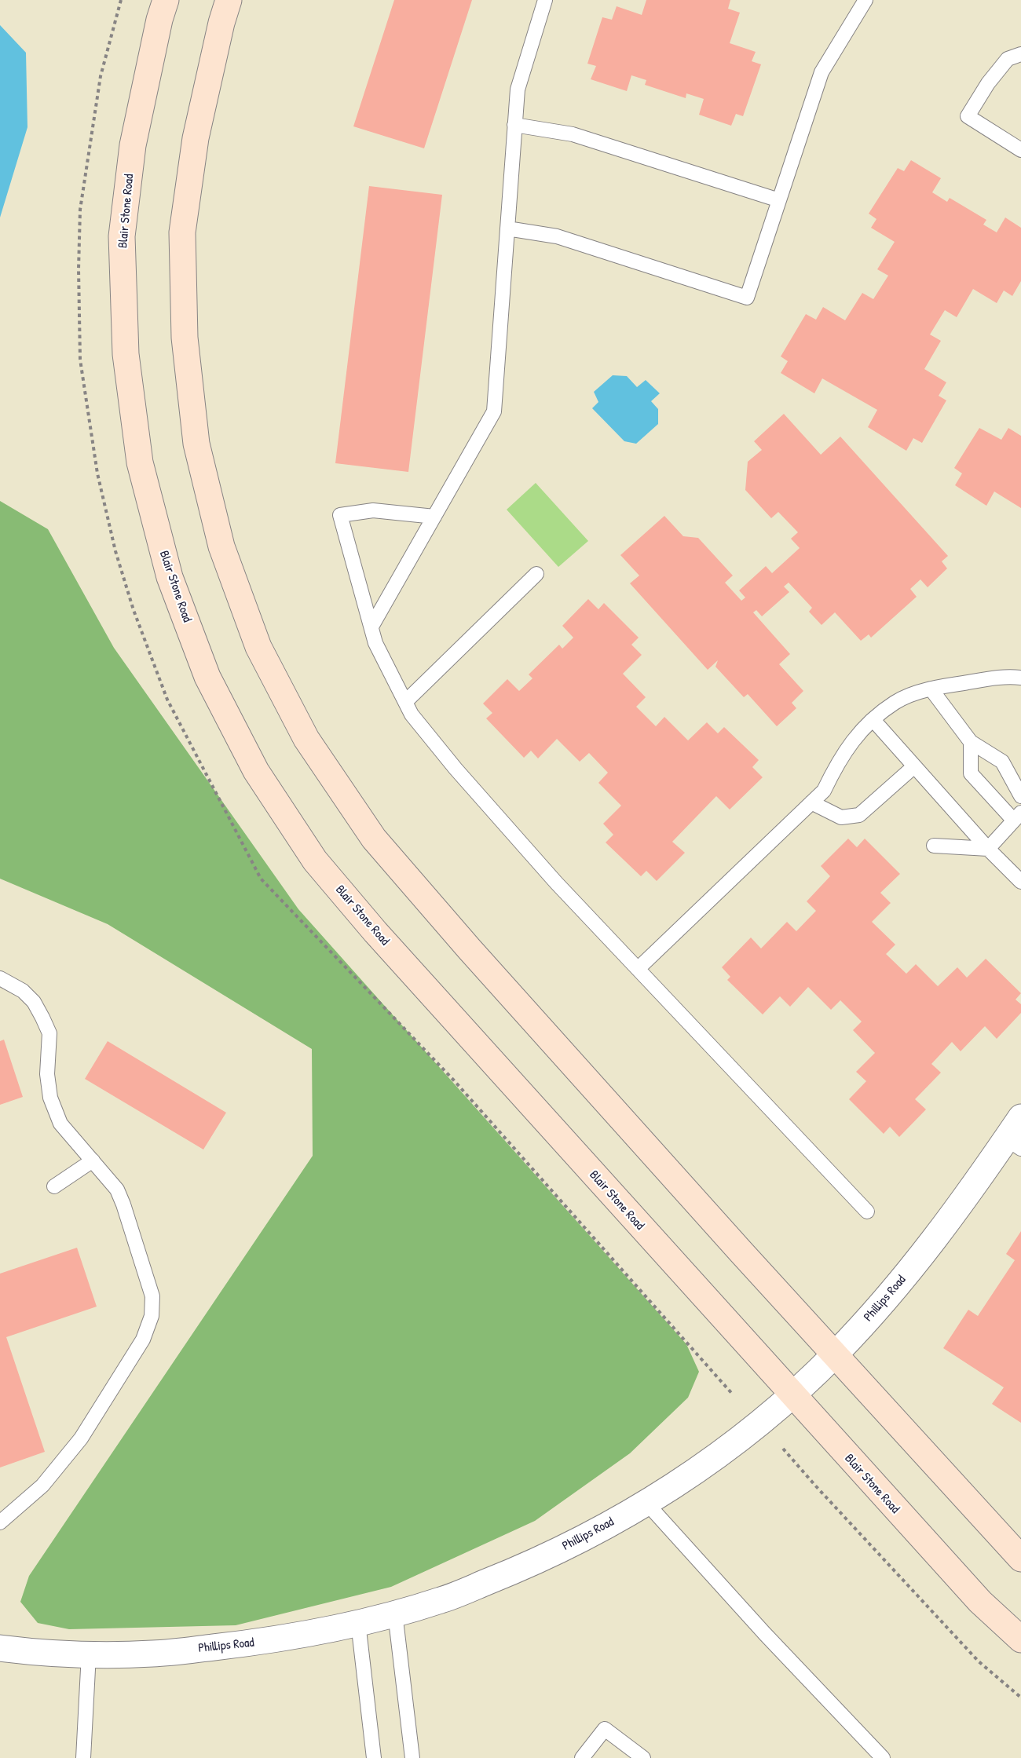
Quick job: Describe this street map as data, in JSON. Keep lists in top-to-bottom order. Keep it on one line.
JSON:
{"streets":{"main road":["Blair Stone Road"],"street":["Phillips Road"]},"crossings":[["Blair Stone Road","Phillips Road"]]}
